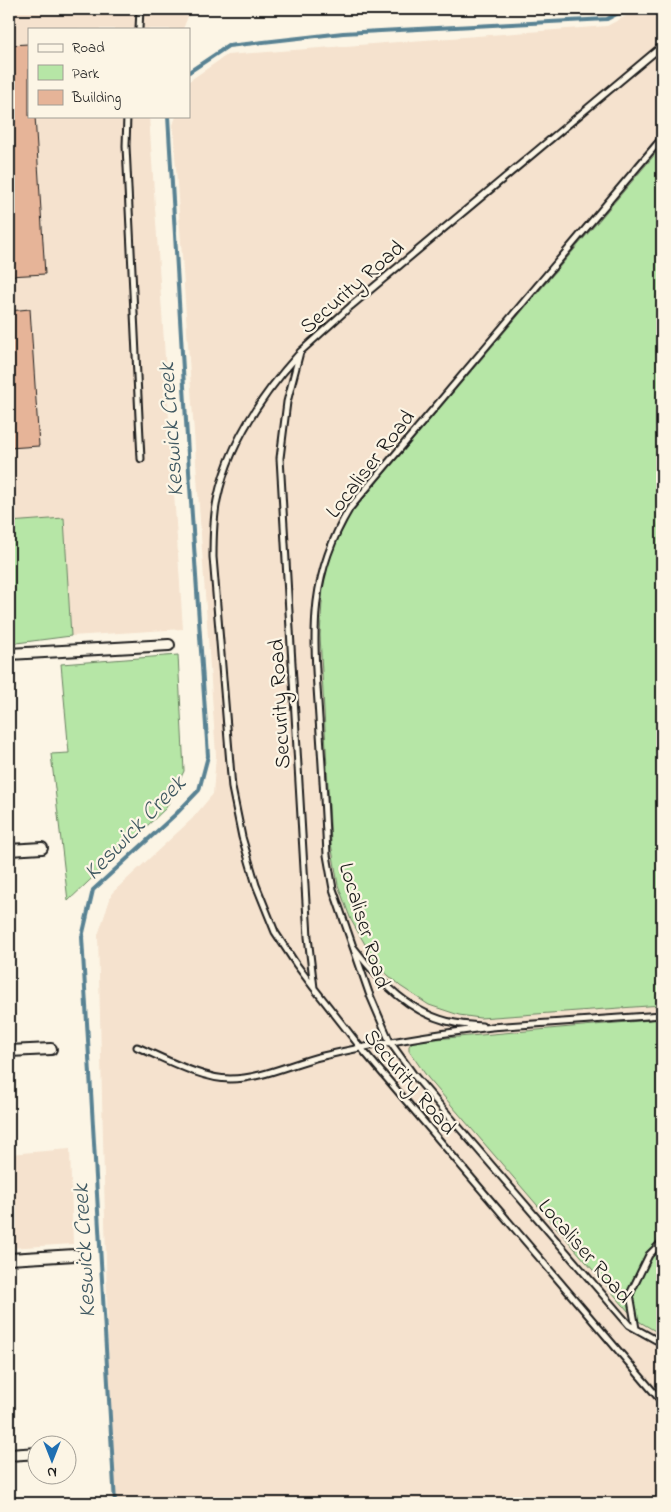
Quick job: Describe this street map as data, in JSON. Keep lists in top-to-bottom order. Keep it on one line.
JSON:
{"streets":{"lane":["Security Road","Localiser Road"]},"water":["Keswick Creek"],"legend":["Road","Park","Building"],"north":"bottom"}
